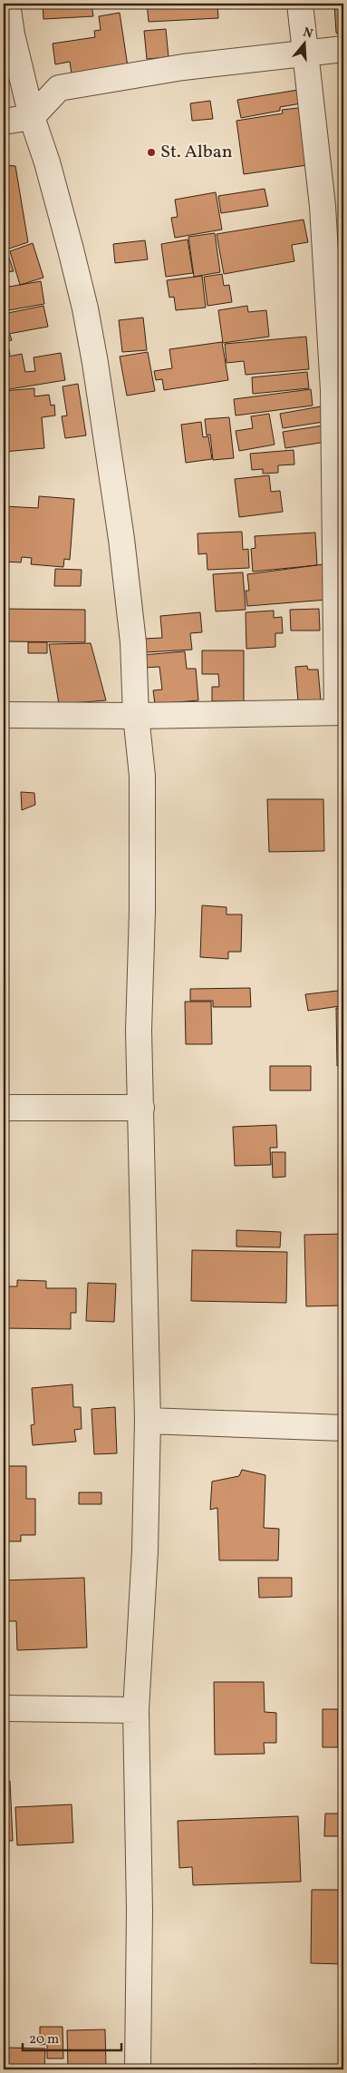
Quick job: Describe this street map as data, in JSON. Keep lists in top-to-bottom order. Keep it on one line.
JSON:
{"places":["St. Alban"],"scale_bar":"20 m","north":"top"}
